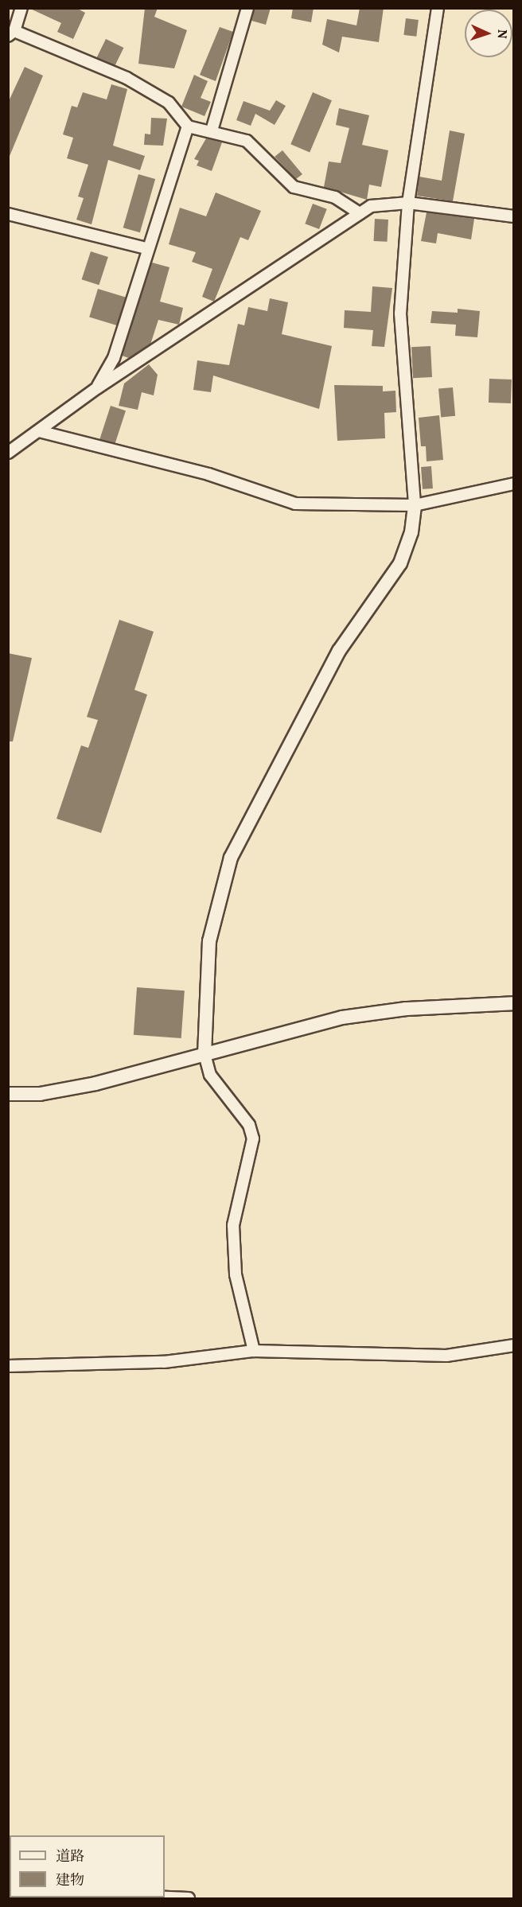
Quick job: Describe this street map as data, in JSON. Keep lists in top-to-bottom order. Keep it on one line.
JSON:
{"legend":["道路","建物"],"north":"right"}
